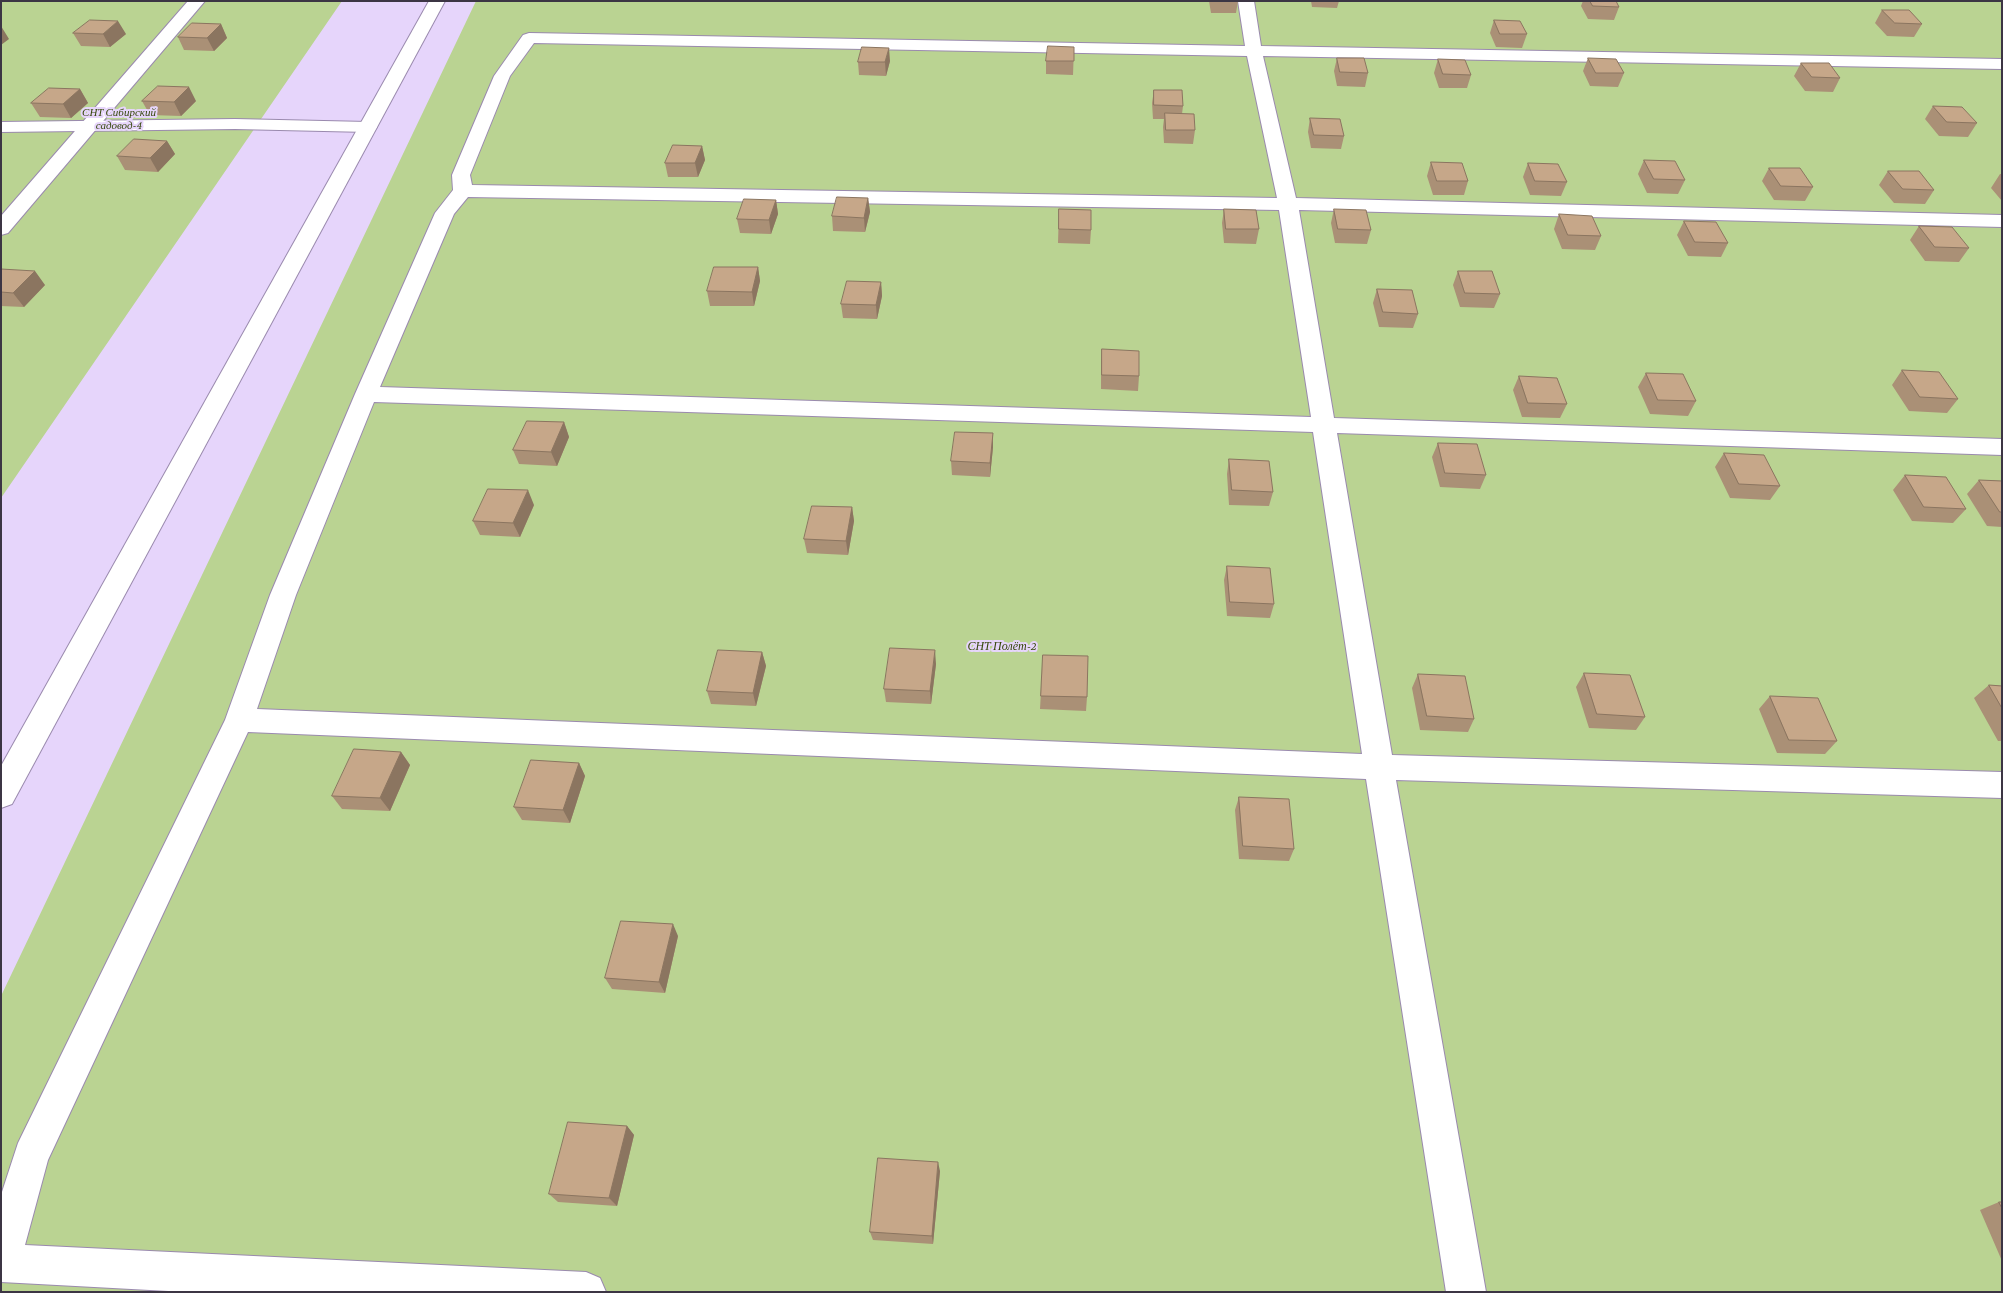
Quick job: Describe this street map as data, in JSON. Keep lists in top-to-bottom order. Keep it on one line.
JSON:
{"parks":["СНТ Сибирский садовод-4","СНТ Полёт-2"]}
